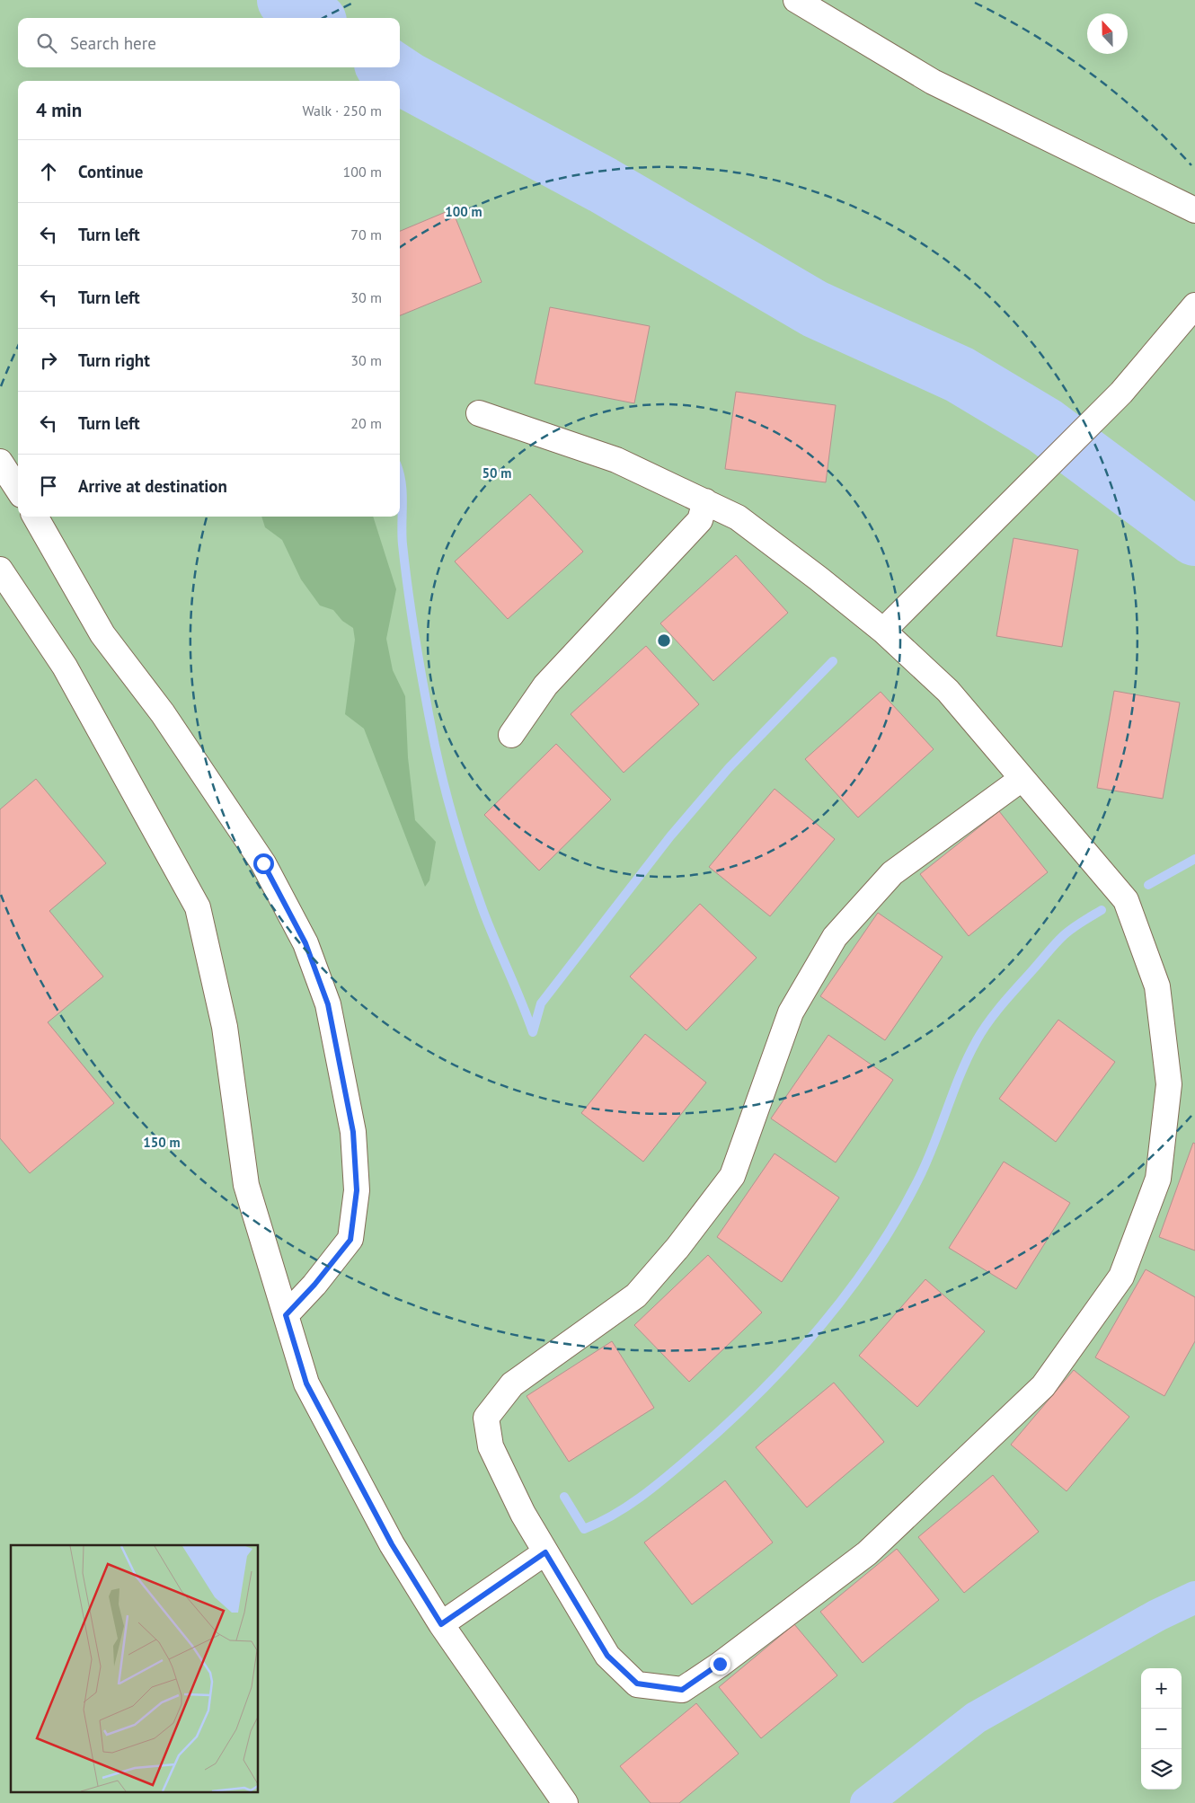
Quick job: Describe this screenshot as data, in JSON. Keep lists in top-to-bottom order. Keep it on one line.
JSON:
{"north":"top","page":{"search":"Search here","heading":["4 min","Walk · 250 m"],"list":[["Continue","100 m"],["Turn left","70 m"],["Turn left","30 m"],["Turn right","30 m"],["Turn left","20 m"],"Arrive at destination"],"map_buttons":["+","−"]},"rings":["100 m","50 m","150 m"]}
